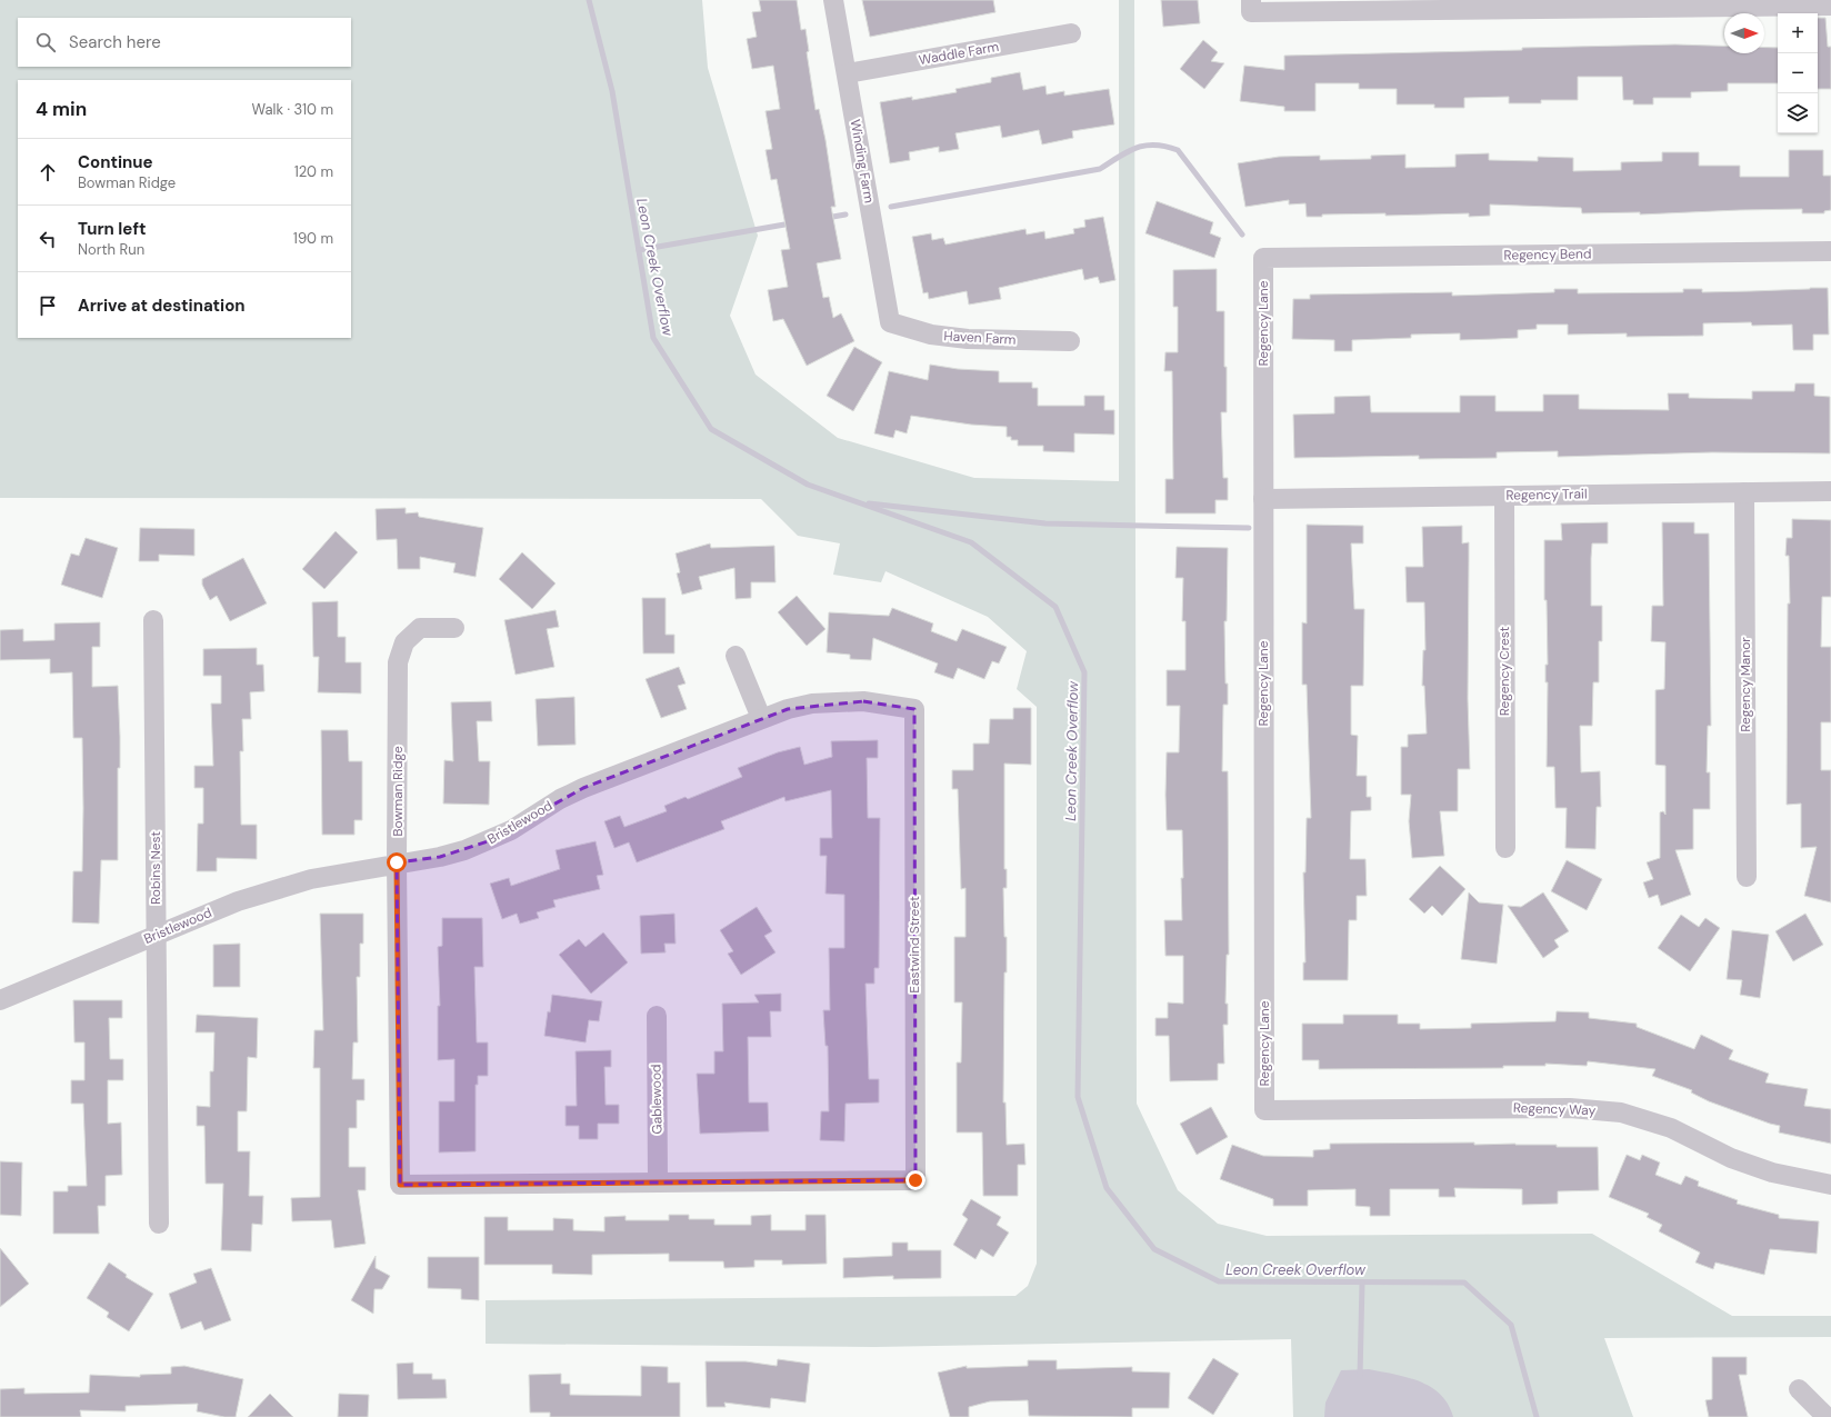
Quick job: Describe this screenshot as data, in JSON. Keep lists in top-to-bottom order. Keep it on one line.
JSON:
{"streets":{"street":["Waddle Farm","Winding Farm","Regency Bend","Regency Lane","Haven Farm","Regency Trail","Regency Crest","Regency Manor","Bowman Ridge","Bristlewood","Robins Nest","Eastwind Street","Gablewood","Regency Way"]},"crossings":[["Waddle Farm","Winding Farm"],["Winding Farm","Haven Farm"],["Regency Bend","Regency Lane"],["Regency Lane","Regency Trail"],["Regency Lane","Regency Way"],["Regency Trail","Regency Crest"],["Regency Trail","Regency Manor"],["Bowman Ridge","Bristlewood"],["Bowman Ridge","Eastwind Street"],["Bowman Ridge","Gablewood"],["Bristlewood","Robins Nest"],["Bristlewood","Eastwind Street"],["Eastwind Street","Gablewood"]],"water":["Leon Creek Overflow"],"north":"right","page":{"map_buttons":["+","−"],"search":"Search here","heading":["4 min","Walk · 310 m"],"list":[["Continue","Bowman Ridge","120 m"],["Turn left","North Run","190 m"],"Arrive at destination"]}}
